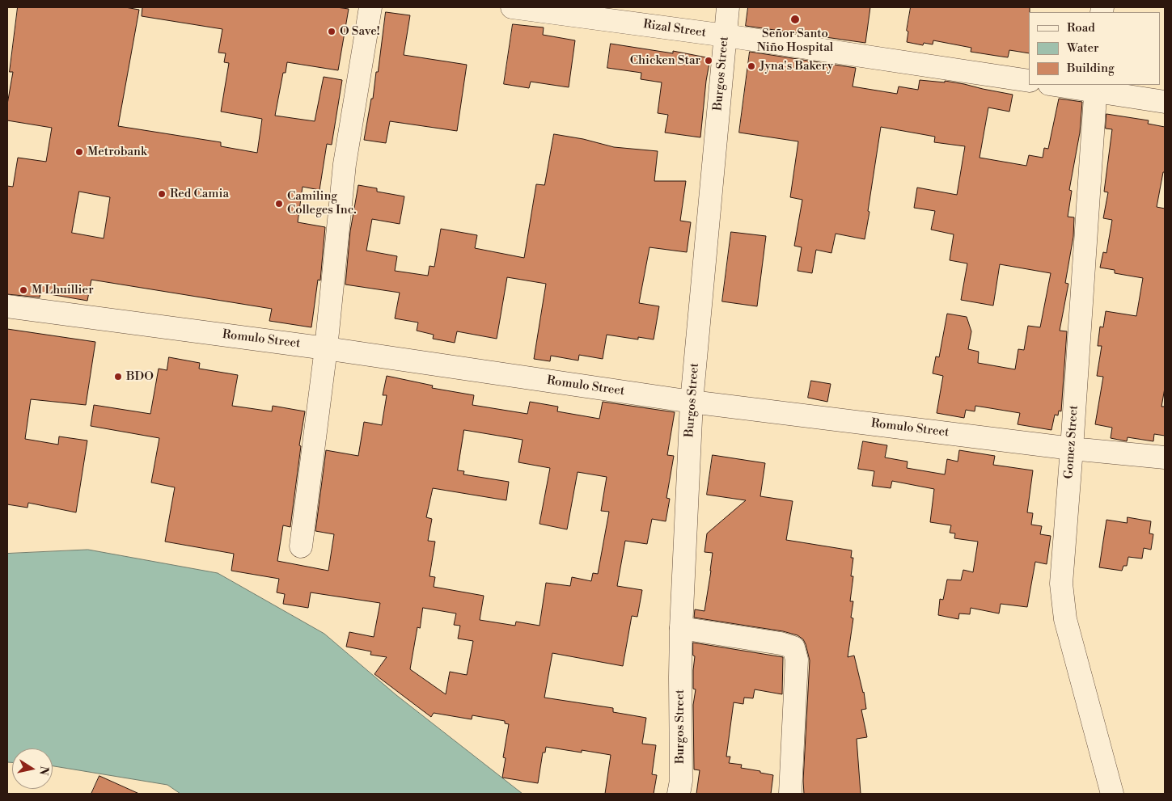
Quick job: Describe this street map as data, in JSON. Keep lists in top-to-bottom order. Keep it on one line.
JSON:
{"streets":{"street":["Rizal Street","Burgos Street","Romulo Street","Gomez Street"]},"crossings":[["Rizal Street","Burgos Street"],["Burgos Street","Romulo Street"],["Romulo Street","Gomez Street"]],"places":["Señor Santo Niño Hospital","O Save!","Chicken Star","Jyna's Bakery","Metrobank","Red Camia","Camiling Colleges Inc.","M Lhuillier","BDO"],"legend":["Road","Water","Building"],"north":"right"}
